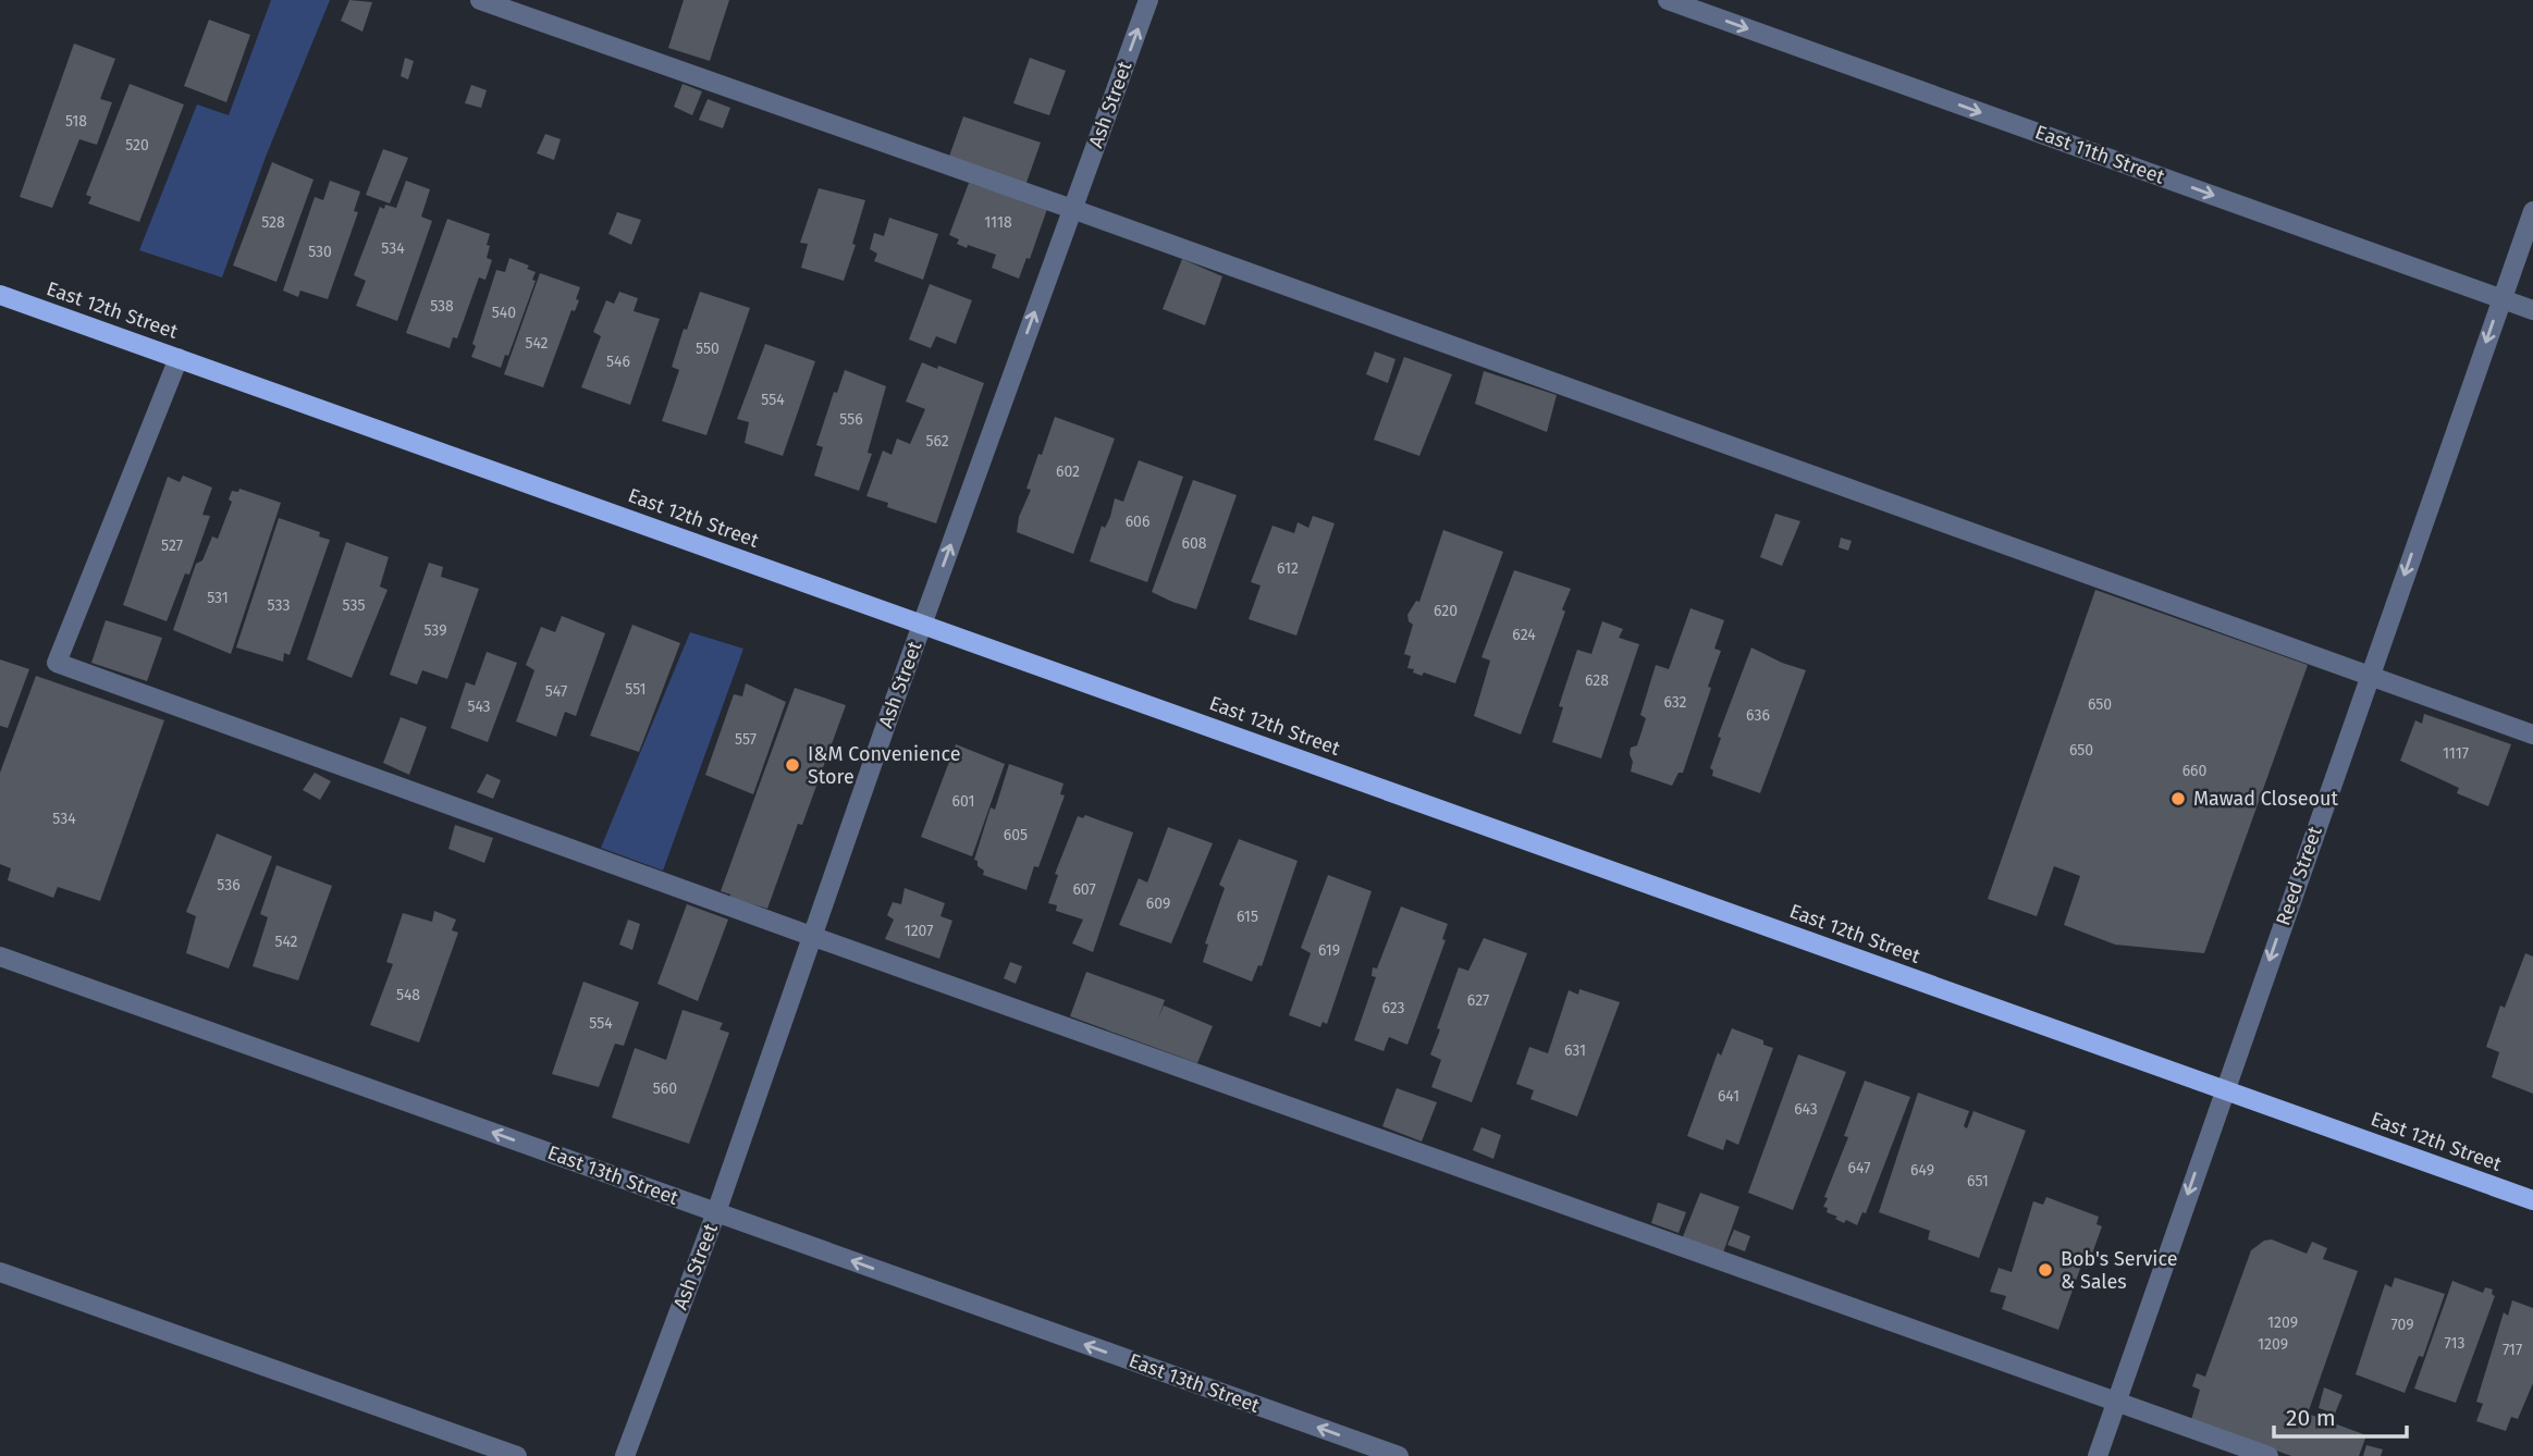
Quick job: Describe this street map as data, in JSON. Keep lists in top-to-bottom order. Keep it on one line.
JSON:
{"streets":{"main road":["East 12th Street"],"street":["Ash Street","East 11th Street","Reed Street","East 13th Street"]},"crossings":[["Ash Street","East 12th Street"],["Ash Street","East 13th Street"],["East 11th Street","Reed Street"],["East 12th Street","Reed Street"]],"one_way":["Ash Street","East 11th Street","Reed Street","East 13th Street"],"places":["I&M Convenience Store","Mawad Closeout","Bob's Service & Sales"],"house_numbers":["518","520","528","1118","534","530","538","540","542","550","546","554","556","562","602","606","608","527","612","531","533","535","620","539","624","628","551","547","632","650","543","636","557","650","1117","660","601","534","605","536","607","609","615","1207","542","619","548","627","623","554","631","560","641","643","647","649","651","1209","709","713","1209","717"],"scale_bar":"20 m"}
